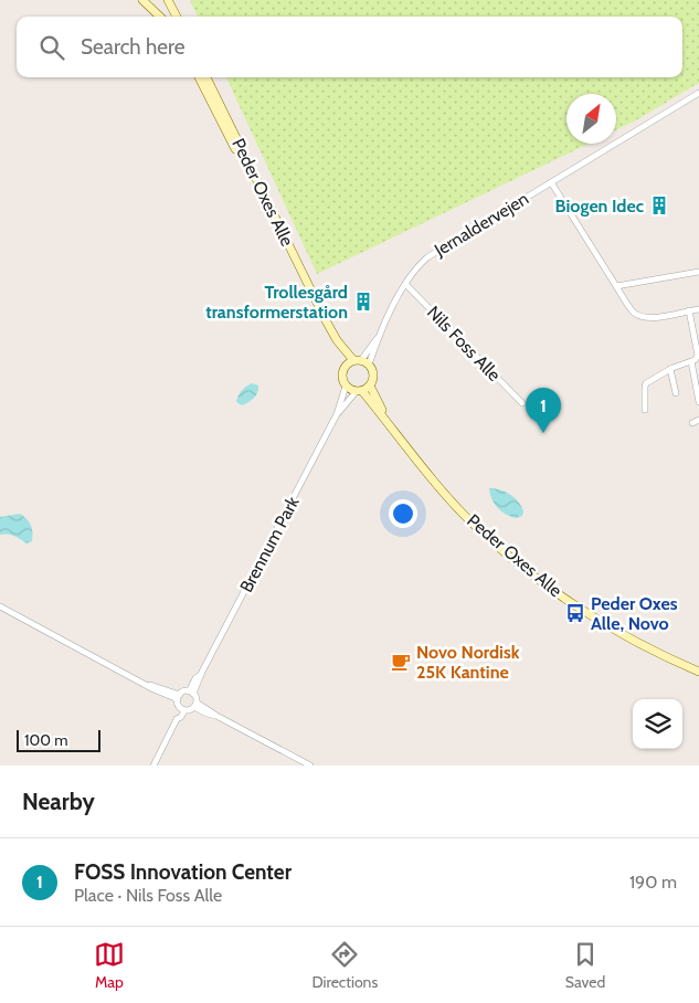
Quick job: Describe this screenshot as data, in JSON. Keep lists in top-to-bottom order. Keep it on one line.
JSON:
{"streets":{"street":["Peder Oxes Alle","Jernaldervejen","Nils Foss Alle","Brennum Park"]},"crossings":[["Peder Oxes Alle","Jernaldervejen"],["Peder Oxes Alle","Brennum Park"],["Jernaldervejen","Nils Foss Alle"],["Jernaldervejen","Brennum Park"]],"places":{"building":["Biogen Idec","Trollesgård transformerstation"],"bus stop":["Peder Oxes Alle, Novo"],"cafe":["Novo Nordisk 25K Kantine"]},"scale_bar":"100 m","north":"top right","page":{"search":"Search here","pins":"1","scale":"100 m","heading":"Nearby","list":[{"mark":"1","name":"FOSS Innovation Center","note":"Place · Nils Foss Alle","value":"190 m"}],"nav":["Map","Directions","Saved"]}}
